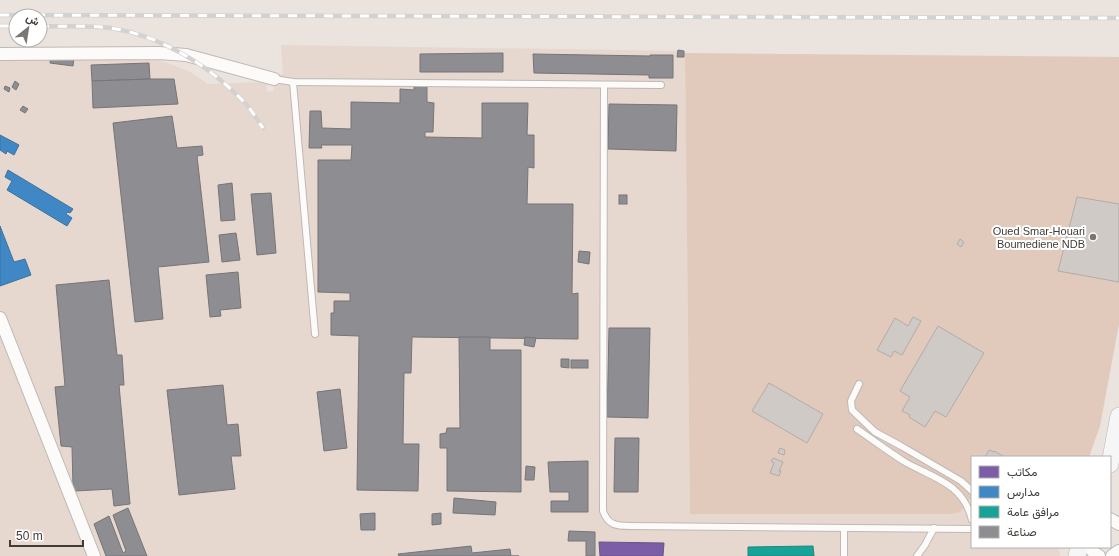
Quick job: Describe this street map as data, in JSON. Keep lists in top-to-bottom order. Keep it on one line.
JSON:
{"places":["Oued Smar-Houari Boumediene NDB"],"legend":["مكاتب","مدارس","مرافق عامة","صناعة"],"scale_bar":"50 m","north":"top right"}
